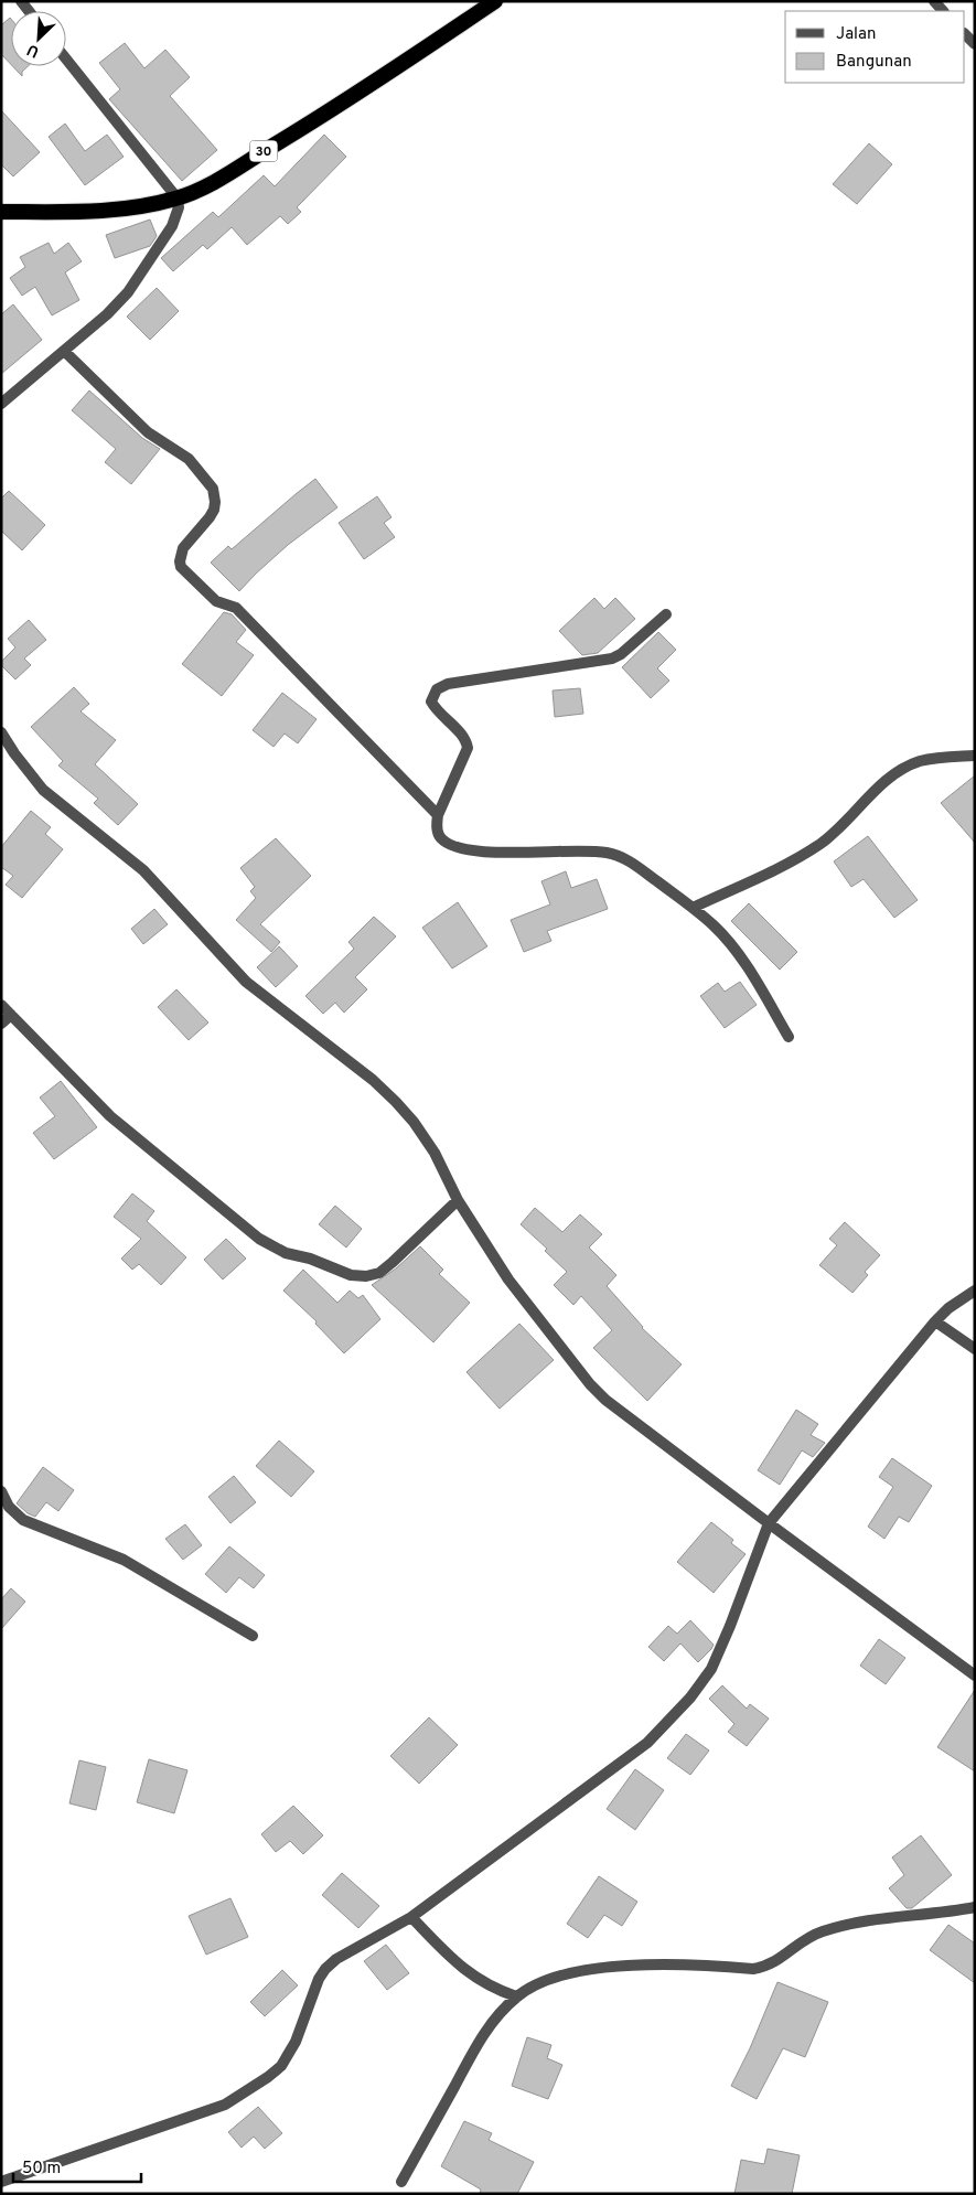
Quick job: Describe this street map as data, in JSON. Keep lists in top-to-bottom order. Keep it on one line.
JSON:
{"streets":{"highway":["30"]},"legend":["Jalan","Bangunan"],"scale_bar":"50 m","north":"bottom left"}
